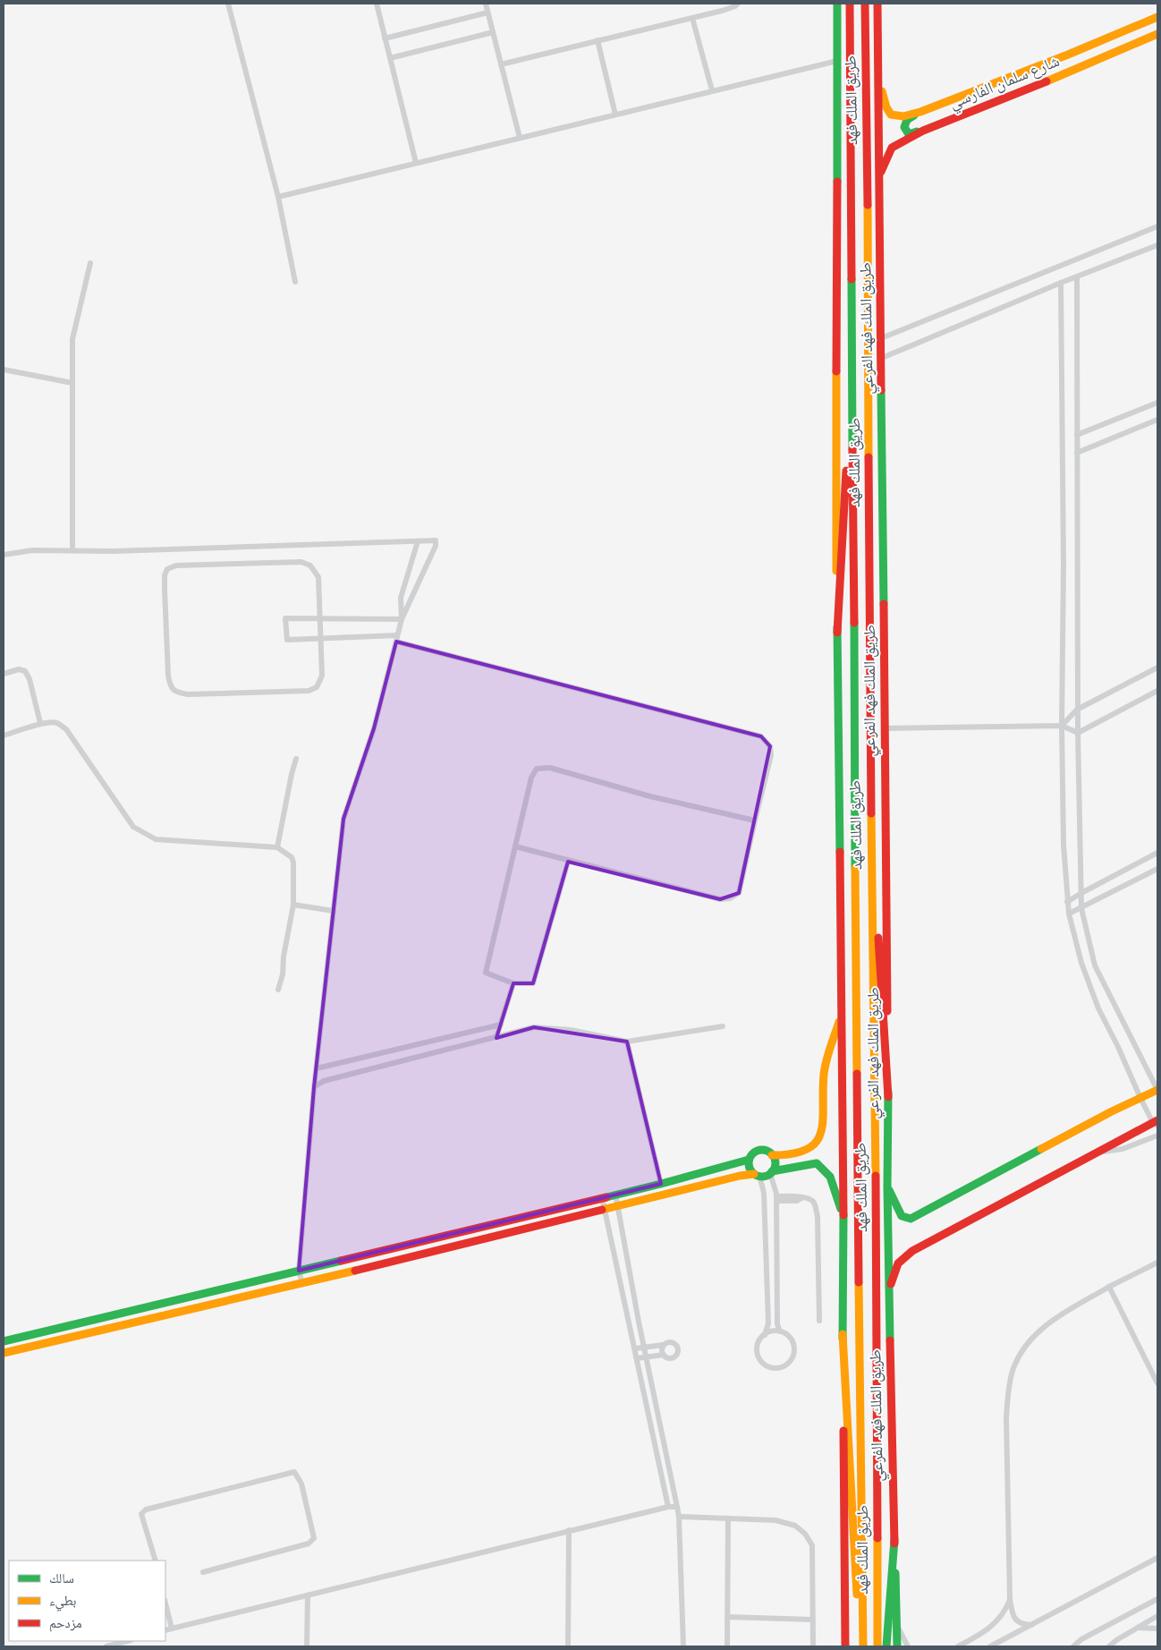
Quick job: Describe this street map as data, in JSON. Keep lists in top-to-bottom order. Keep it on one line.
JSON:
{"streets":{"main road":["شارع سلمان الفارسي","طريق الملك فهد","طريق الملك فهد الفرعي"]},"crossings":[["شارع سلمان الفارسي","طريق الملك فهد الفرعي"]],"legend":["سالك","بطيء","مزدحم"]}
